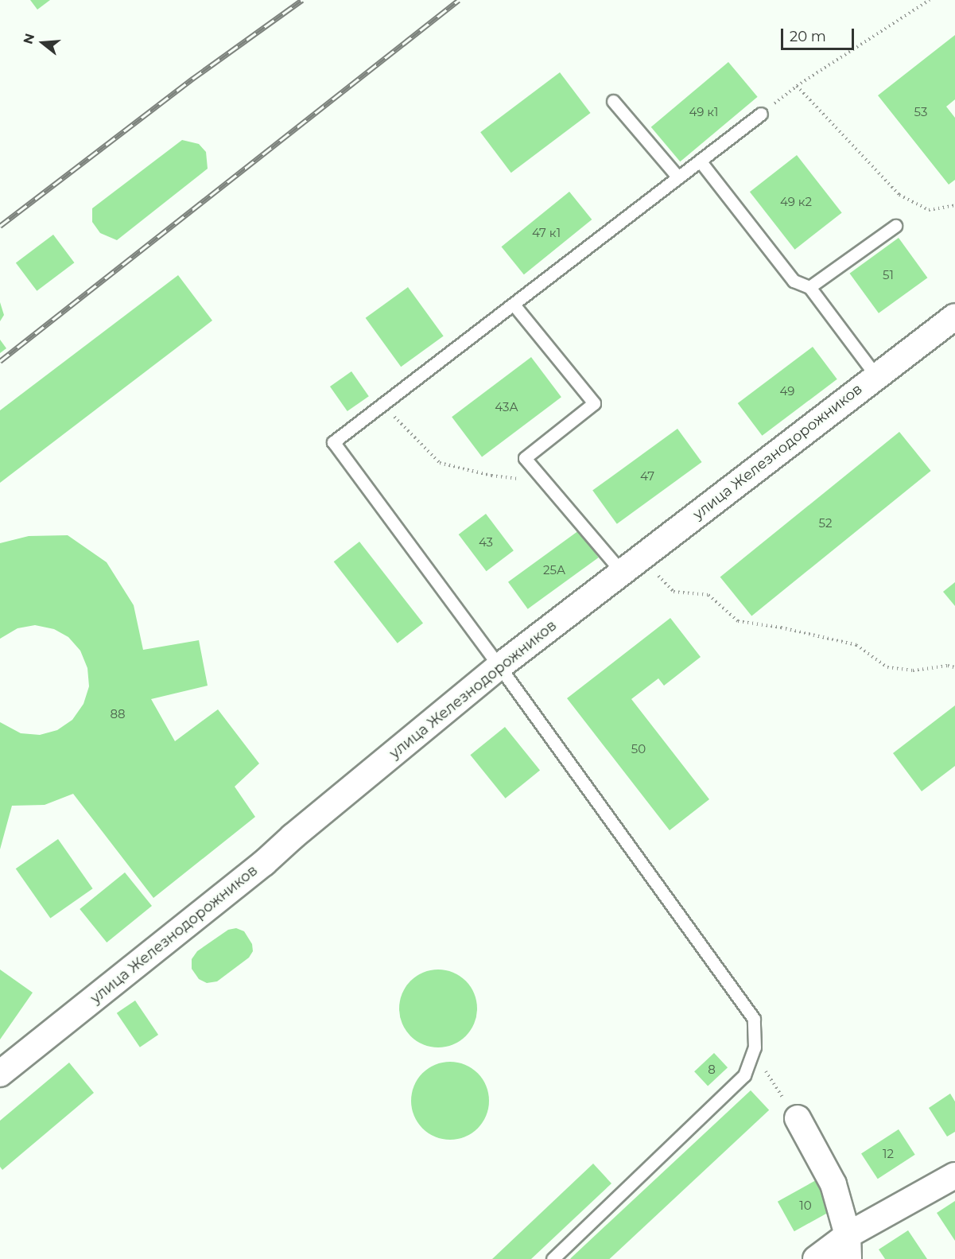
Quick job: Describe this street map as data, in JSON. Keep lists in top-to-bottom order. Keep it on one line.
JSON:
{"streets":{"street":["улица Железнодорожников"]},"house_numbers":["49 к1","53","49 к2","47 к1","51","49","43А","47","52","43","25А","88","50","8","12","10"],"scale_bar":"20 m","north":"left"}
